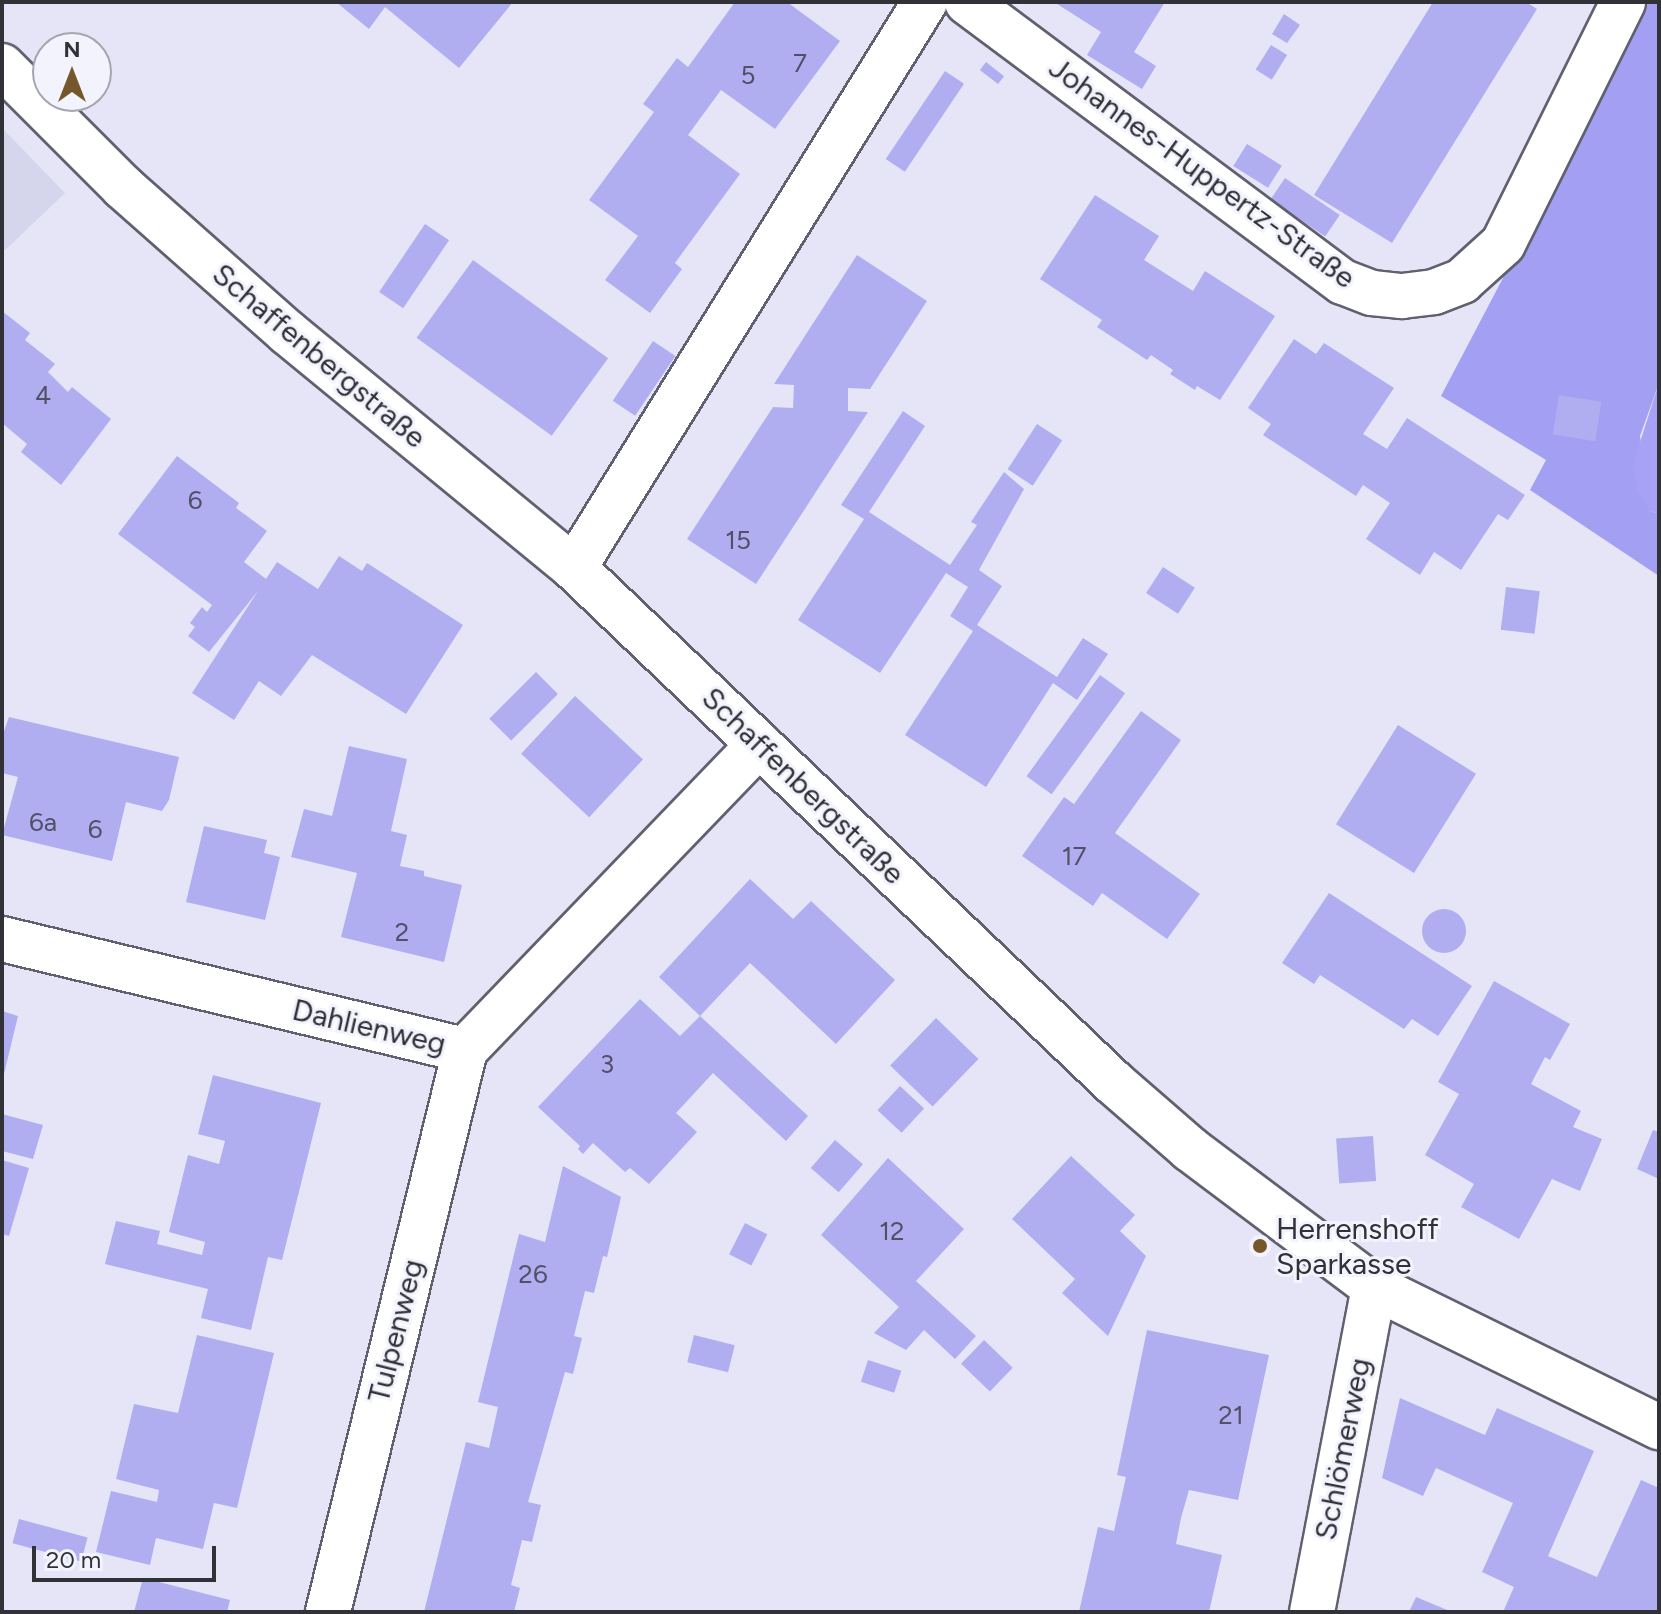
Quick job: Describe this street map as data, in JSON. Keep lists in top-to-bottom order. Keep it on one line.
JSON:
{"streets":{"street":["Johannes-Huppertz-Straße","Schaffenbergstraße","Dahlienweg","Tulpenweg","Schlömerweg"]},"crossings":[["Schaffenbergstraße","Dahlienweg"],["Schaffenbergstraße","Schlömerweg"],["Dahlienweg","Tulpenweg"]],"places":["Herrenshoff Sparkasse"],"house_numbers":["7","5","4","6","15","6a","6","17","2","3","12","26","21"],"scale_bar":"20 m","north":"top"}
